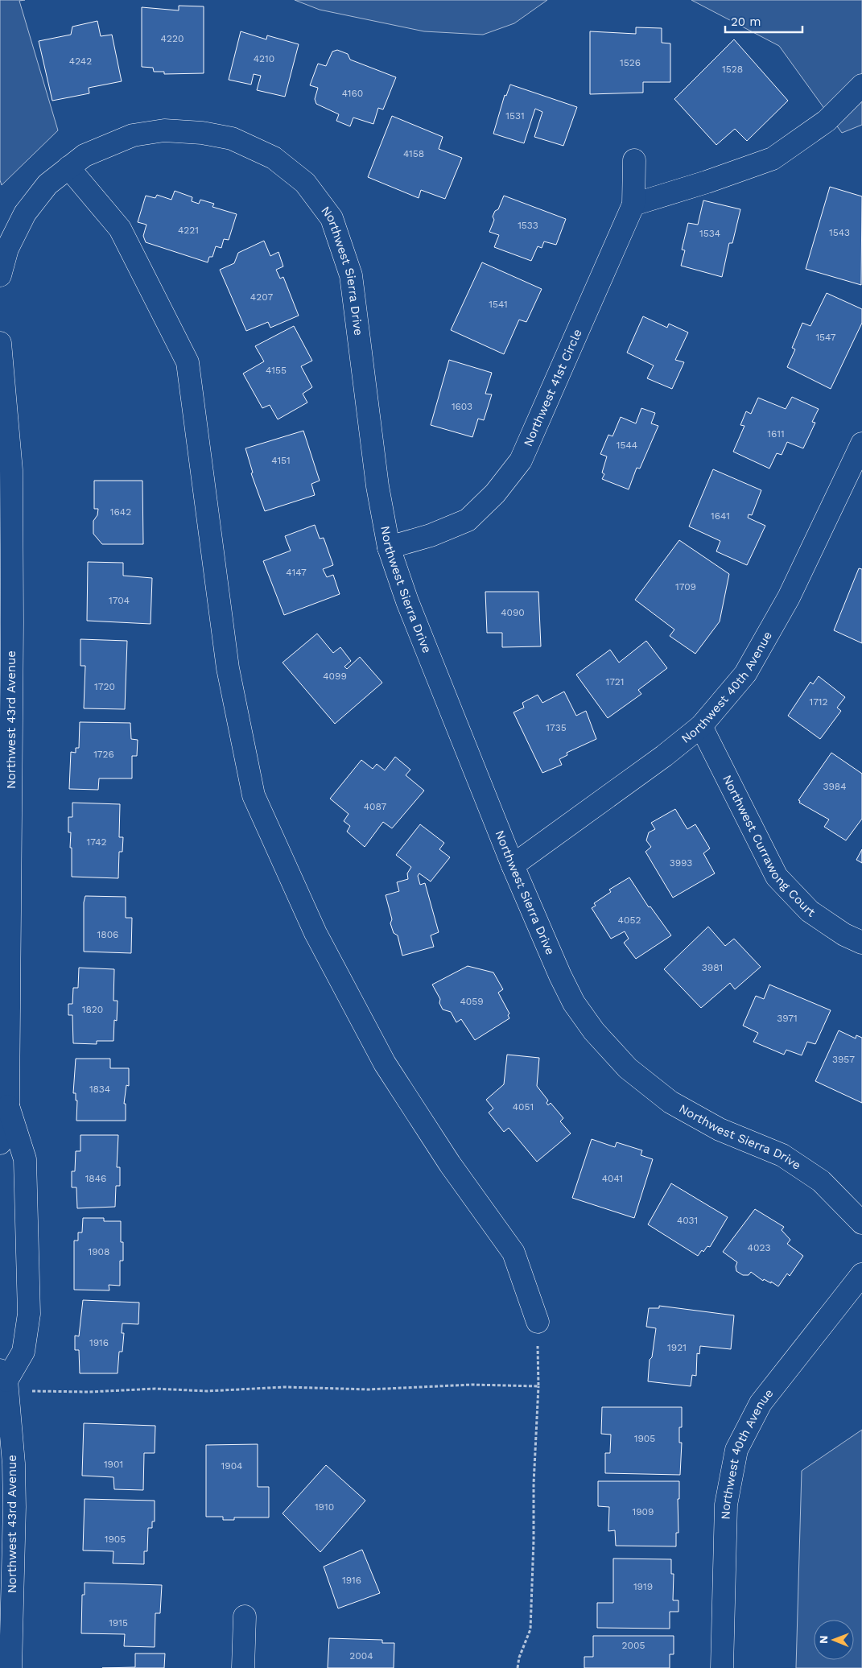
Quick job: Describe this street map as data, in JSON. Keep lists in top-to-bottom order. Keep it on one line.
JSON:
{"streets":{"street":["Northwest Sierra Drive","Northwest 41st Circle","Northwest 40th Avenue","Northwest 43rd Avenue","Northwest Currawong Court"]},"crossings":[["Northwest Sierra Drive","Northwest 41st Circle"],["Northwest Sierra Drive","Northwest 40th Avenue"],["Northwest 40th Avenue","Northwest Currawong Court"]],"house_numbers":["4220","4210","4242","1526","1528","4160","1531","4158","1533","4221","1543","1534","4207","1541","1547","4155","1603","1611","1544","4151","1642","1641","4147","1709","1704","4090","4099","1721","1720","1712","1735","1726","3984","4087","1742","3993","4052","1806","3981","4059","1820","3971","3957","1834","4051","1846","4041","4031","4023","1908","1916","1921","1905","1901","1904","1910","1909","1905","1916","1919","1915","2005","2004"],"scale_bar":"20 m","north":"left"}
